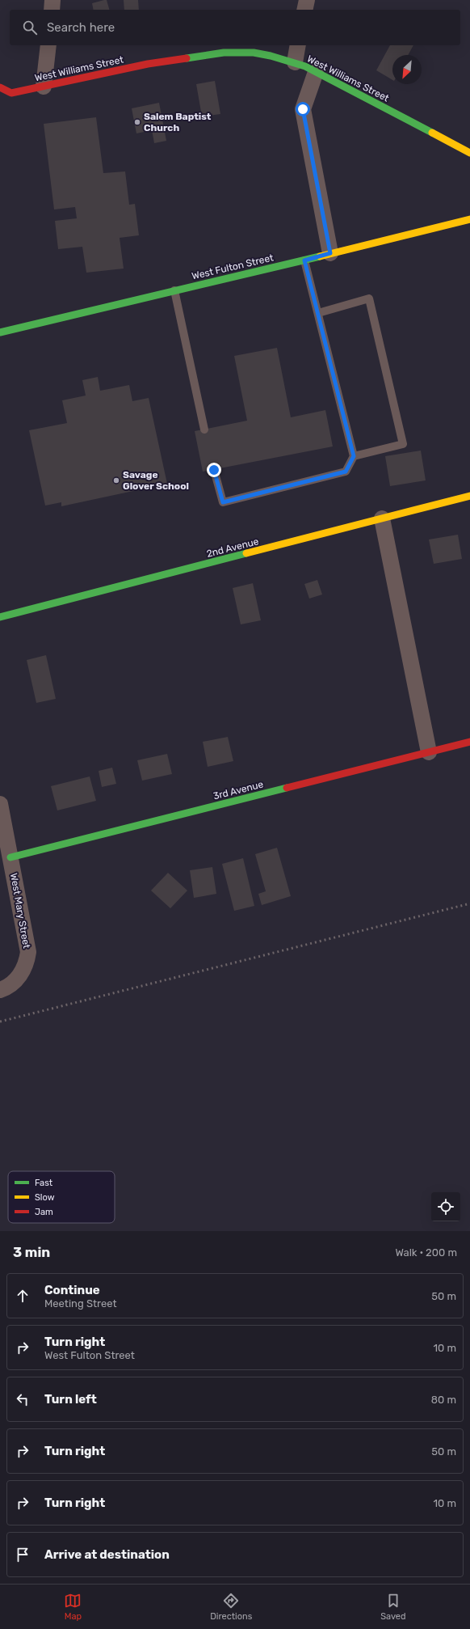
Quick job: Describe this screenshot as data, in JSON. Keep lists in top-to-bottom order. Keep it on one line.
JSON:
{"streets":{"street":["West Williams Street","West Fulton Street","2nd Avenue","3rd Avenue","West Mary Street"]},"crossings":[["3rd Avenue","West Mary Street"]],"places":["Salem Baptist Church","Savage Glover School"],"legend":["Fast","Slow","Jam"],"north":"bottom left","page":{"search":"Search here","heading":["3 min","Walk · 200 m"],"list":[["Continue","Meeting Street","50 m"],["Turn right","West Fulton Street","10 m"],["Turn left","80 m"],["Turn right","50 m"],["Turn right","10 m"],"Arrive at destination"],"nav":["Map","Directions","Saved"]}}
